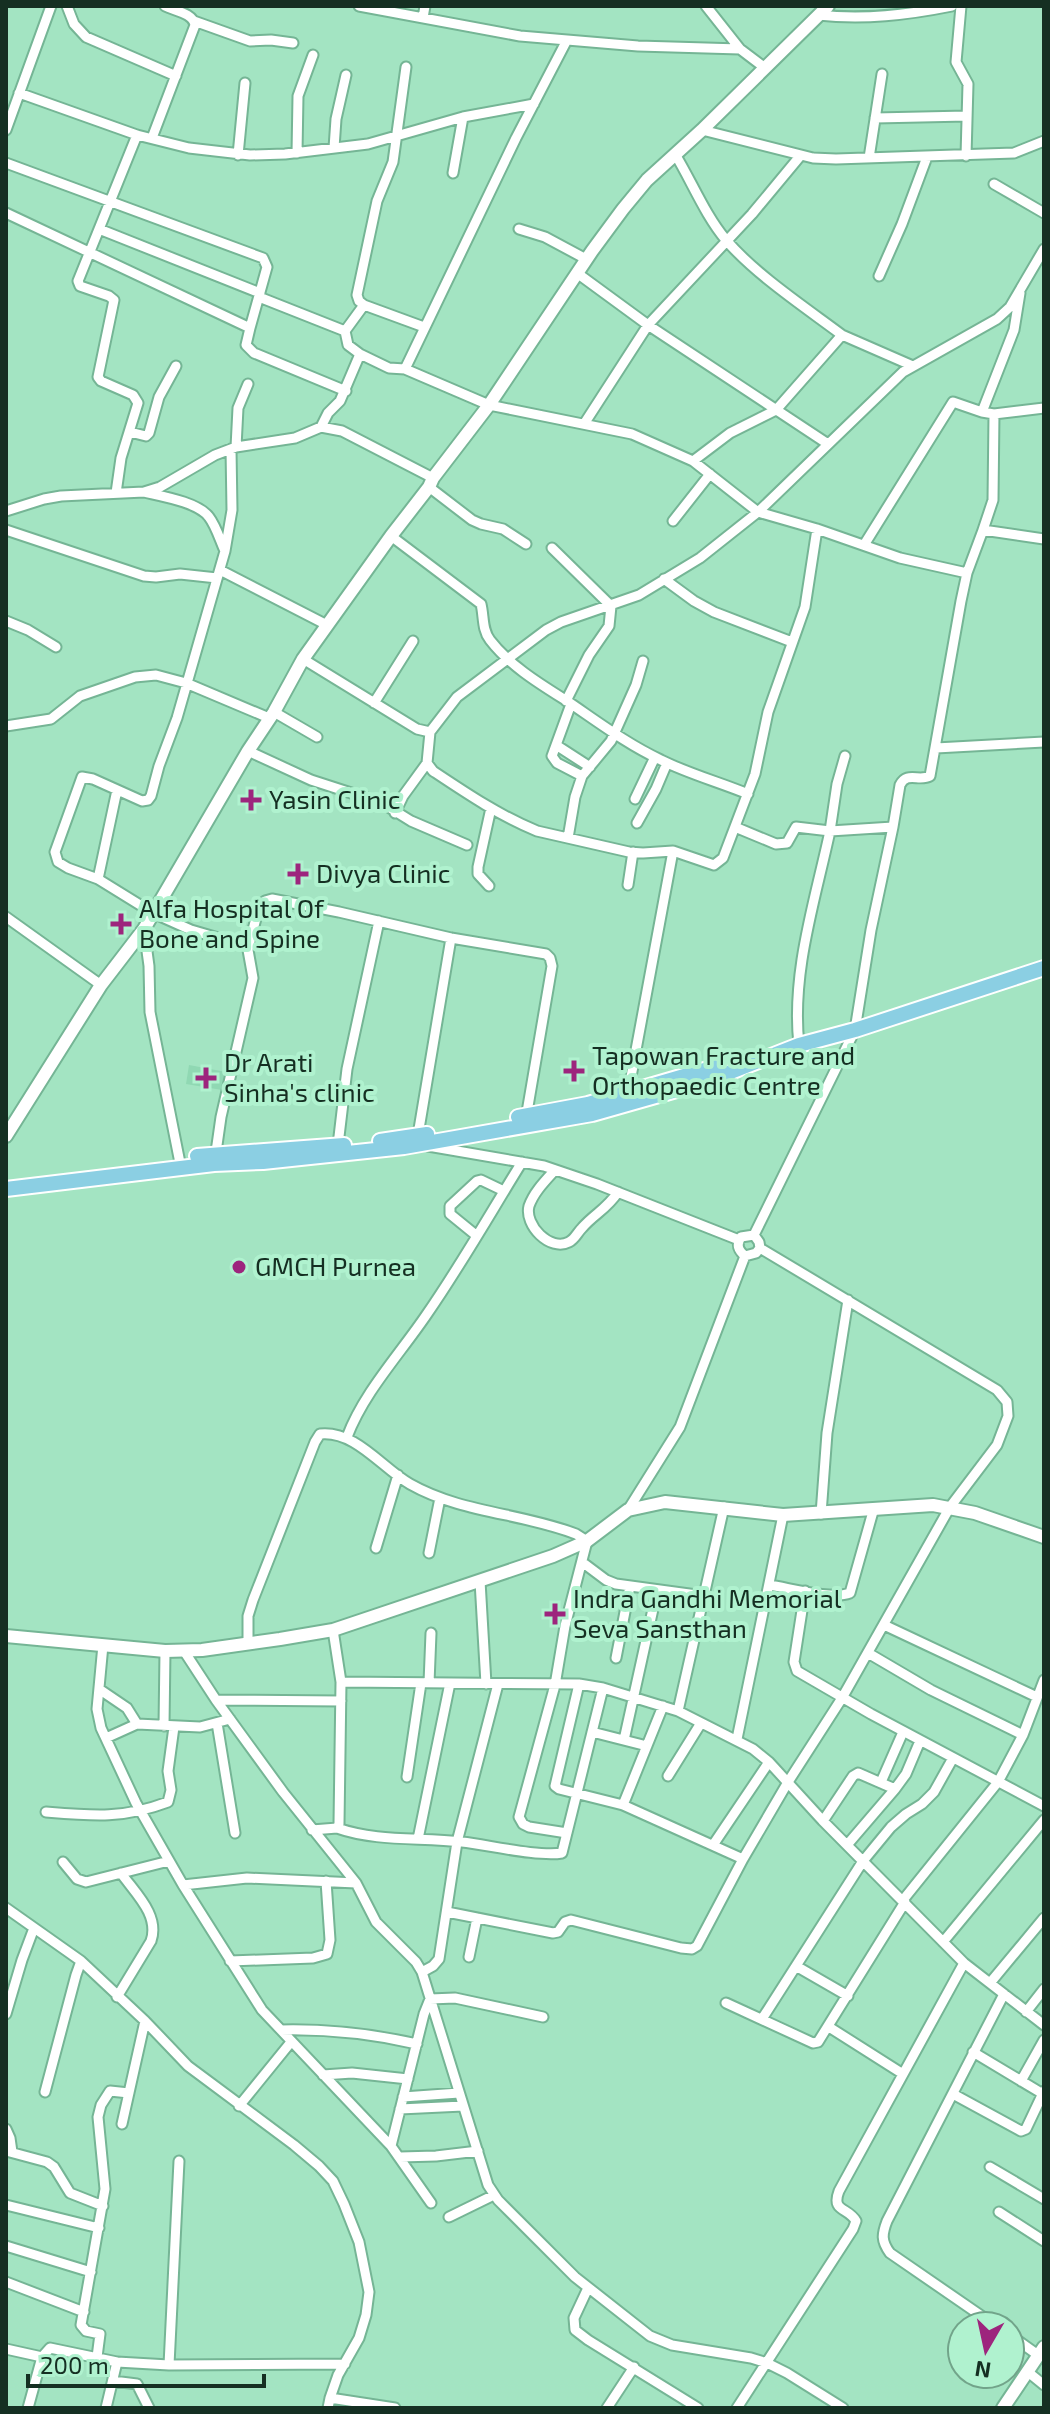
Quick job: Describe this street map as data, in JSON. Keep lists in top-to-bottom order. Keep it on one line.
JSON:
{"places":{"health":["Yasin Clinic","Divya Clinic","Alfa Hospital Of Bone and Spine","Tapowan Fracture and Orthopaedic Centre","Dr Arati Sinha's clinic","Indra Gandhi Memorial Seva Sansthan"],"other":["GMCH Purnea"]},"scale_bar":"200 m","north":"bottom"}
